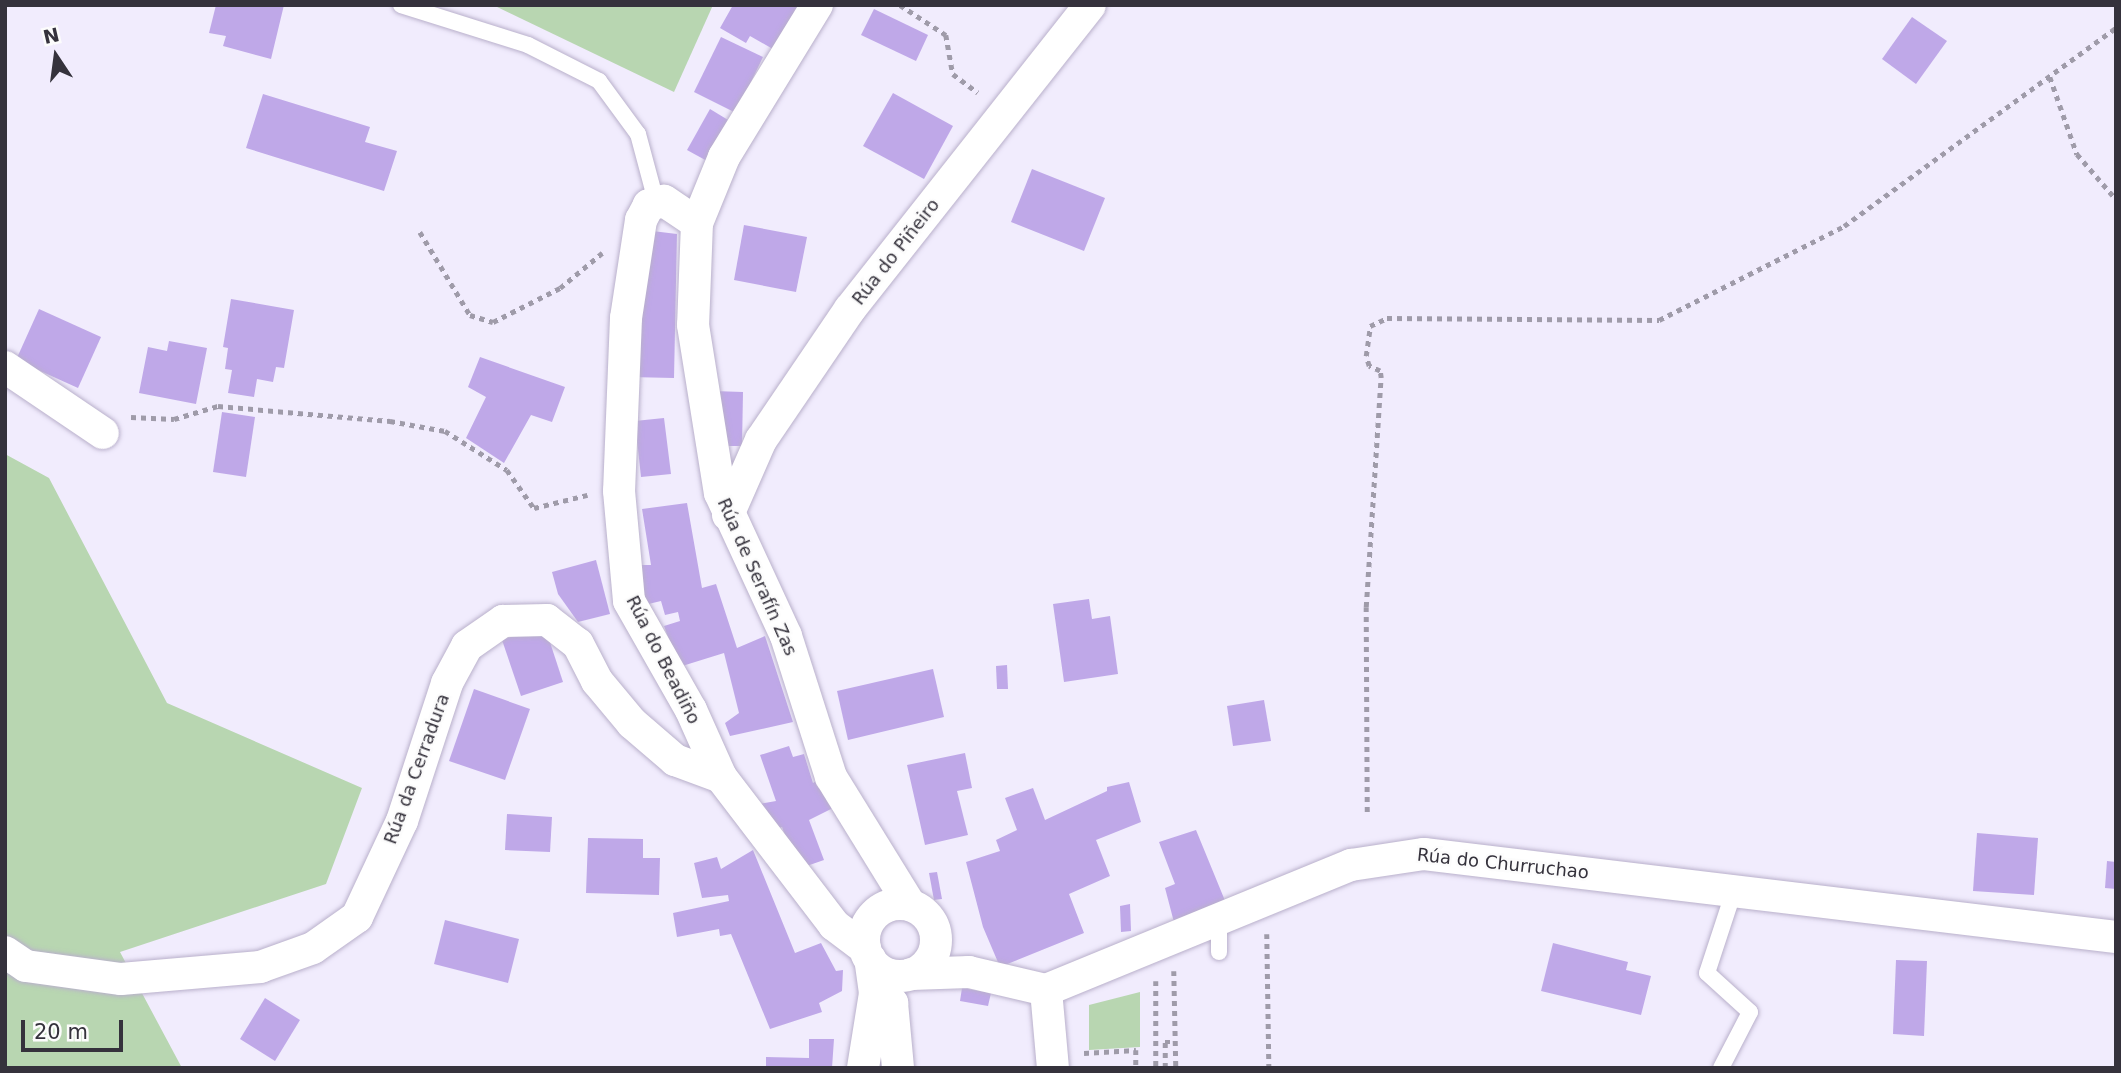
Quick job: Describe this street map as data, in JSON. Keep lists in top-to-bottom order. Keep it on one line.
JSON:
{"streets":{"street":["Rúa do Piñeiro","Rúa de Serafín Zas","Rúa do Beadiño","Rúa da Cerradura","Rúa do Churruchao"]},"crossings":[["Rúa do Piñeiro","Rúa de Serafín Zas"],["Rúa de Serafín Zas","Rúa do Beadiño"],["Rúa do Beadiño","Rúa da Cerradura"]],"scale_bar":"20 m","north":"top"}
